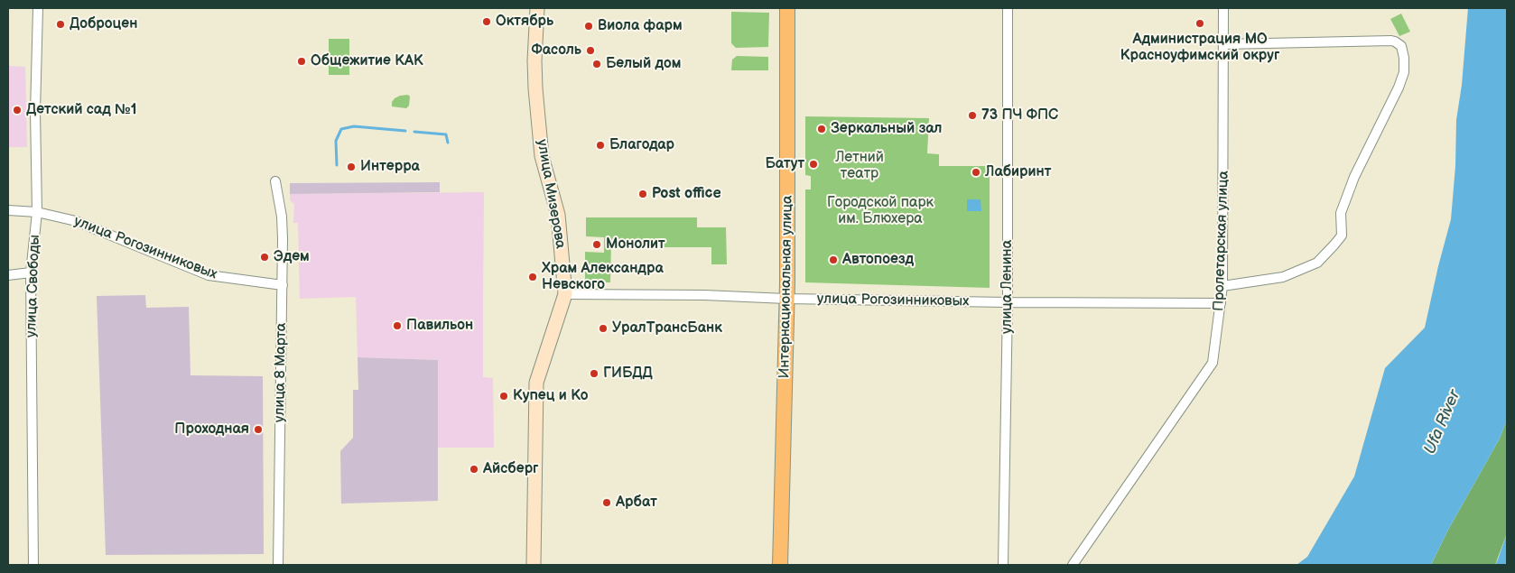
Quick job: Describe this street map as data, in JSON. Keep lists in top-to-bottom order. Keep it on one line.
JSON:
{"streets":{"main road":["улица Мизерова","Интернациональная улица"],"street":["Пролетарская улица","улица Рогозинниковых","улица Свободы","улица Ленина","улица 8 Марта"]},"crossings":[["улица Мизерова","улица Рогозинниковых"],["Пролетарская улица","улица Рогозинниковых"],["улица Рогозинниковых","улица Свободы"],["улица Рогозинниковых","Интернациональная улица"],["улица Рогозинниковых","улица Ленина"],["улица Рогозинниковых","улица 8 Марта"]],"water":["Ufa River"],"parks":["Летний театр","Городской парк им. Блюхера"],"places":["Октябрь","Администрация МО Красноуфимский округ","Доброцен","Виола фарм","Фасоль","Общежитие КАК","Белый дом","Детский сад №1","73 ПЧ ФПС","Зеркальный зал","Благодар","Батут","Интерра","Лабиринт","Post office","Монолит","Эдем","Автопоезд","Храм Александра Невского","Павильон","УралТрансБанк","ГИБДД","Купец и Ко","Проходная","Айсберг","Арбат"]}
